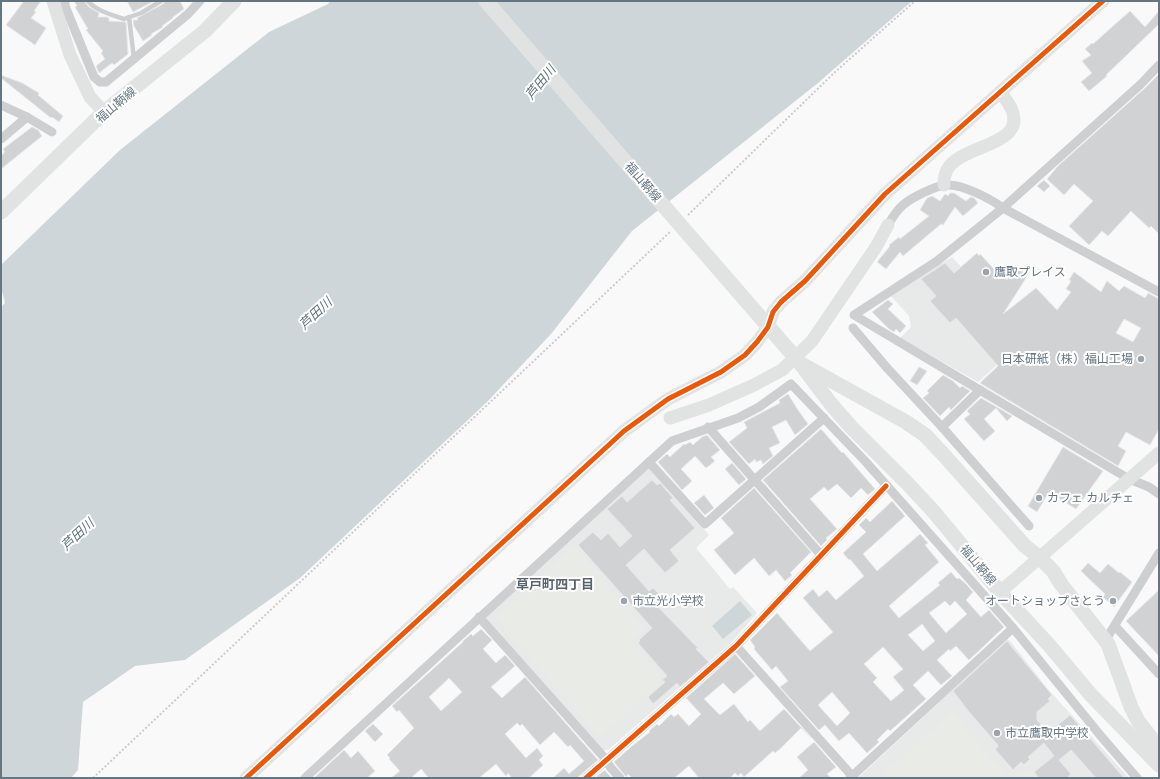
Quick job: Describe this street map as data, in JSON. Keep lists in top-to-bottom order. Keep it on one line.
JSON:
{"streets":{"main road":["福山鞆線"]},"districts":["草戸町四丁目"],"water":["芦田川"],"places":["鷹取プレイス","日本研紙（株）福山工場","カフェ カルチェ","市立光小学校","オートショップさとう","市立鷹取中学校"]}
